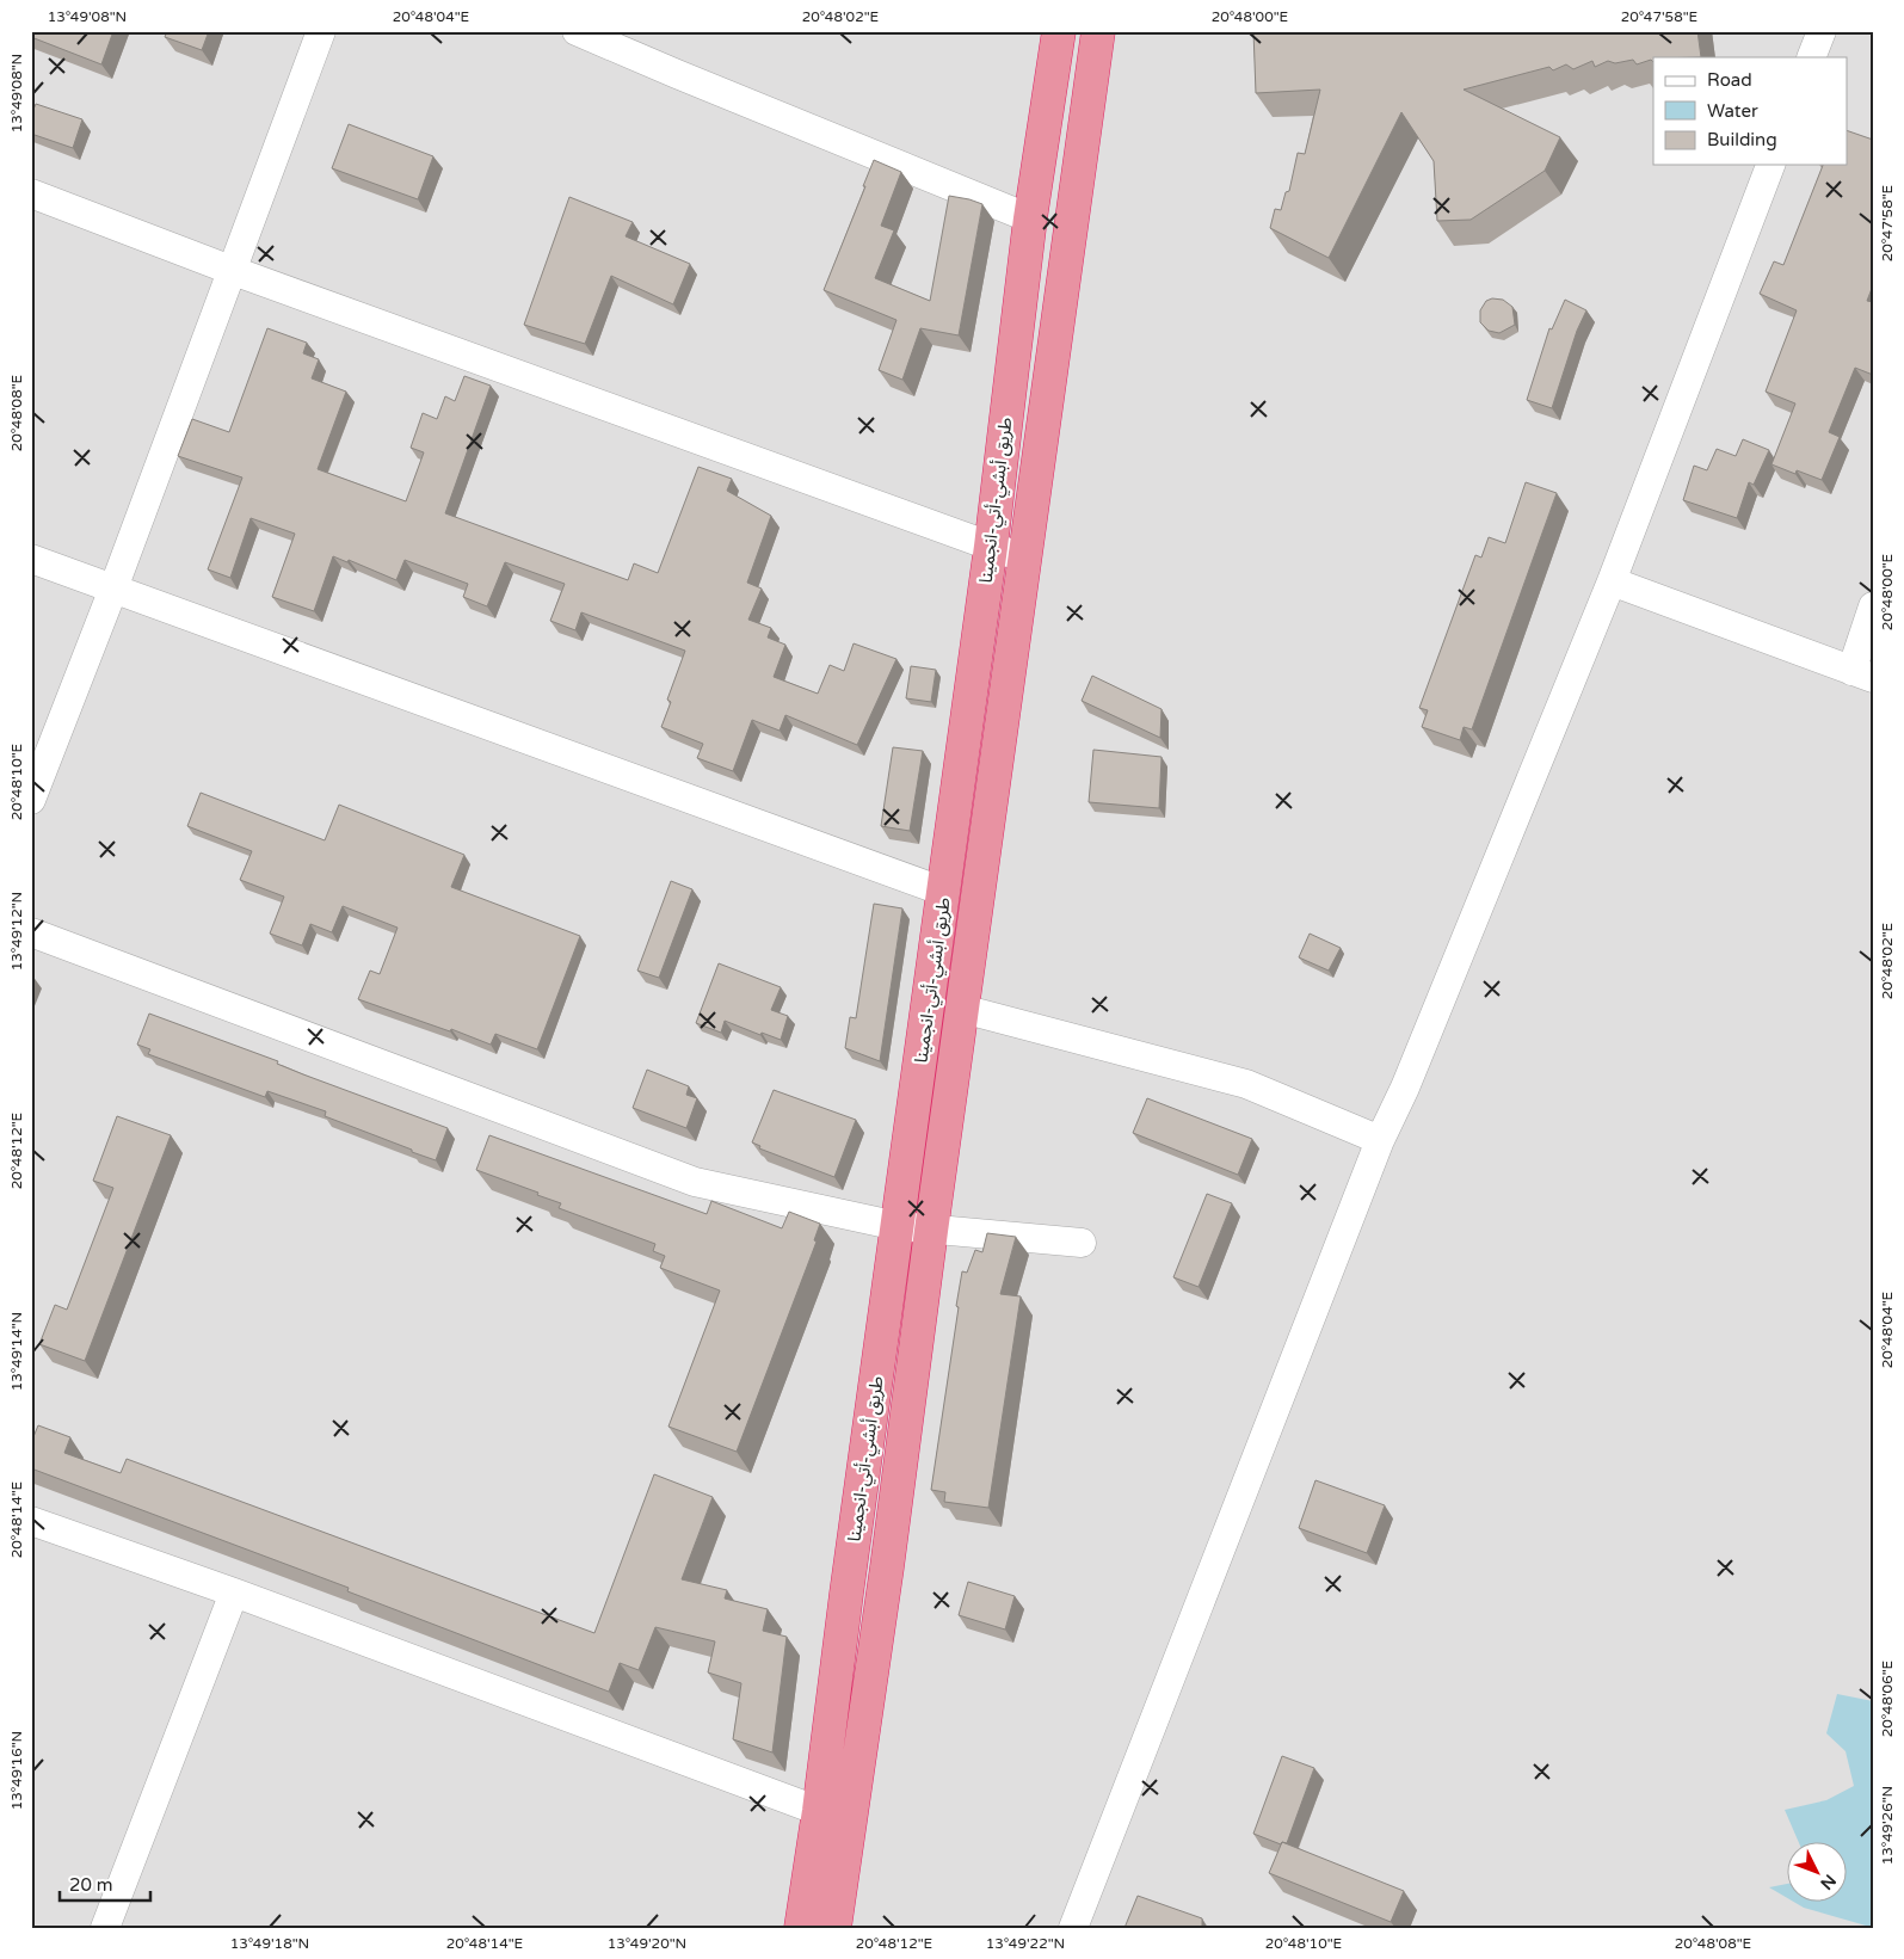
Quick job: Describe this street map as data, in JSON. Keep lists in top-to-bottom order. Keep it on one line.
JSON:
{"streets":{"highway":["طريق أبشي-أتي-انجمينا"]},"legend":["Road","Water","Building"],"scale_bar":"20 m","north":"bottom right","coordinates":["13°49'08\"N","20°48'04\"E","20°48'02\"E","20°48'00\"E","20°47'58\"E","20°48'08\"E","20°48'10\"E","13°49'12\"N","20°48'12\"E","13°49'14\"N","20°48'14\"E","20°48'06\"E","13°49'16\"N","13°49'26\"N","13°49'18\"N","13°49'20\"N","13°49'22\"N"]}
